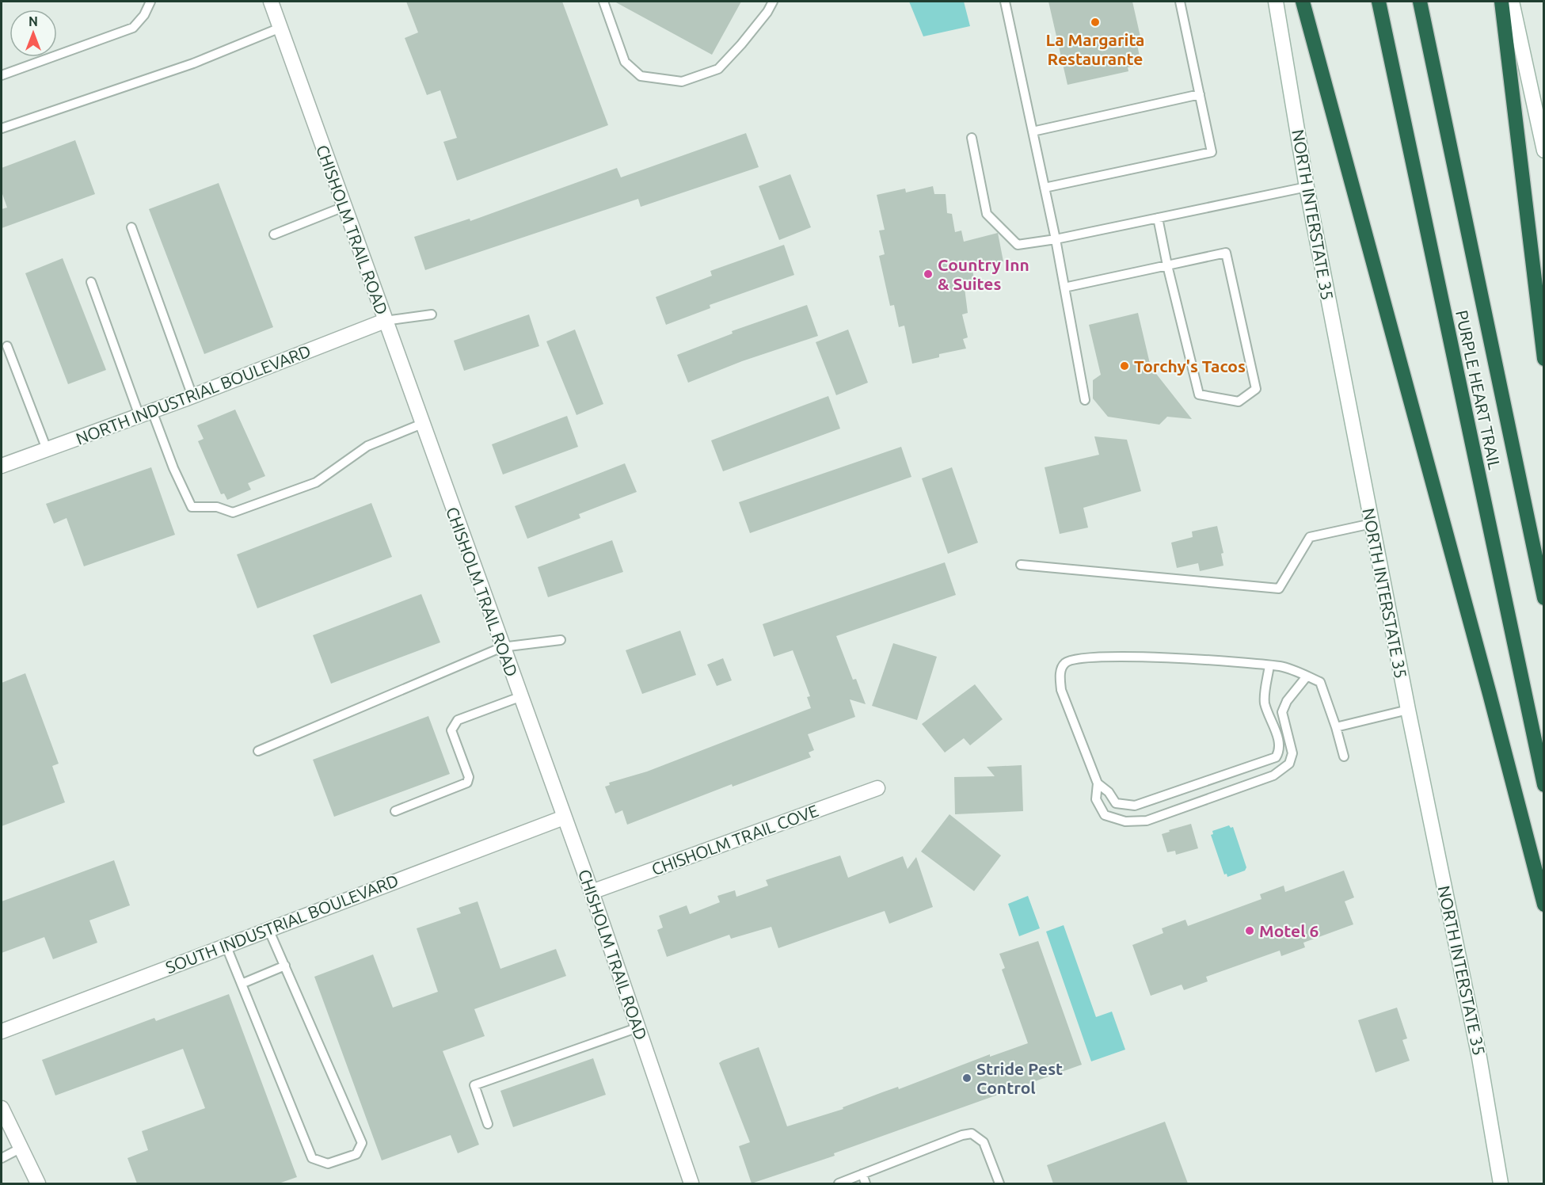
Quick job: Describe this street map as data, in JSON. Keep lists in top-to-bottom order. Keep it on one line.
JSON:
{"streets":{"highway":["PURPLE HEART TRAIL"],"street":["NORTH INTERSTATE 35","CHISHOLM TRAIL ROAD","NORTH INDUSTRIAL BOULEVARD","CHISHOLM TRAIL COVE","SOUTH INDUSTRIAL BOULEVARD"]},"crossings":[["CHISHOLM TRAIL ROAD","NORTH INDUSTRIAL BOULEVARD"],["CHISHOLM TRAIL ROAD","CHISHOLM TRAIL COVE"],["CHISHOLM TRAIL ROAD","SOUTH INDUSTRIAL BOULEVARD"]],"places":["La Margarita Restaurante","Country Inn & Suites","Torchy's Tacos","Motel 6","Stride Pest Control"],"north":"top"}
